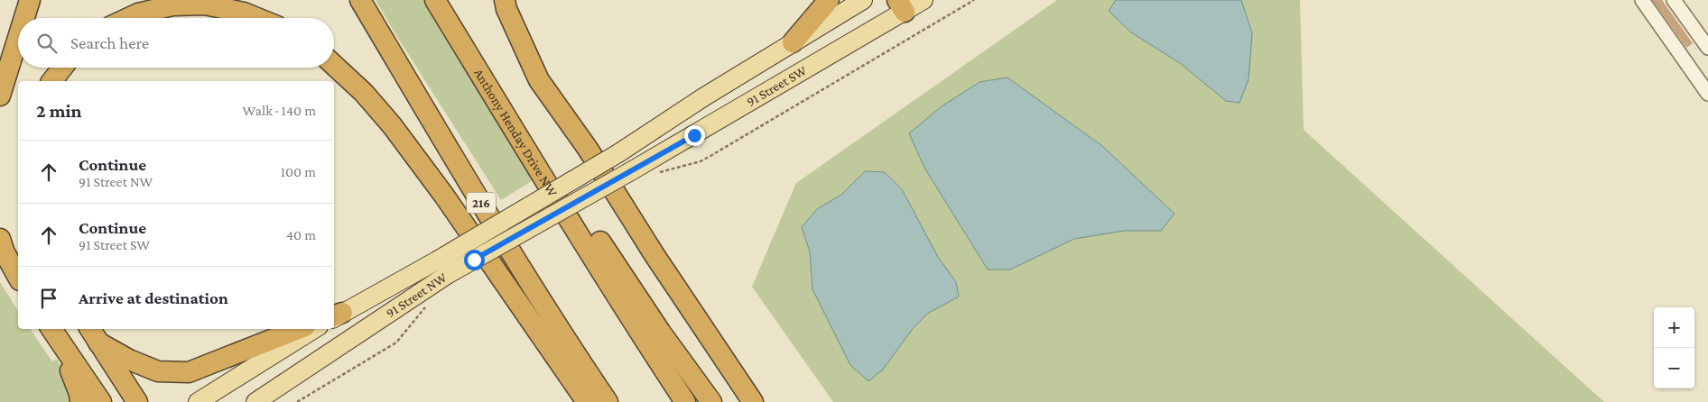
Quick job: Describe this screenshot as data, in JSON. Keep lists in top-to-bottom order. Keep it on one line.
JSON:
{"streets":{"highway":["Anthony Henday Drive NW","216"],"main road":["91 Street SW","91 Street NW"]},"crossings":[["91 Street SW","91 Street NW"]],"page":{"search":"Search here","heading":["2 min","Walk · 140 m"],"list":[["Continue","91 Street NW","100 m"],["Continue","91 Street SW","40 m"],"Arrive at destination"],"map_buttons":["+","−"]}}
